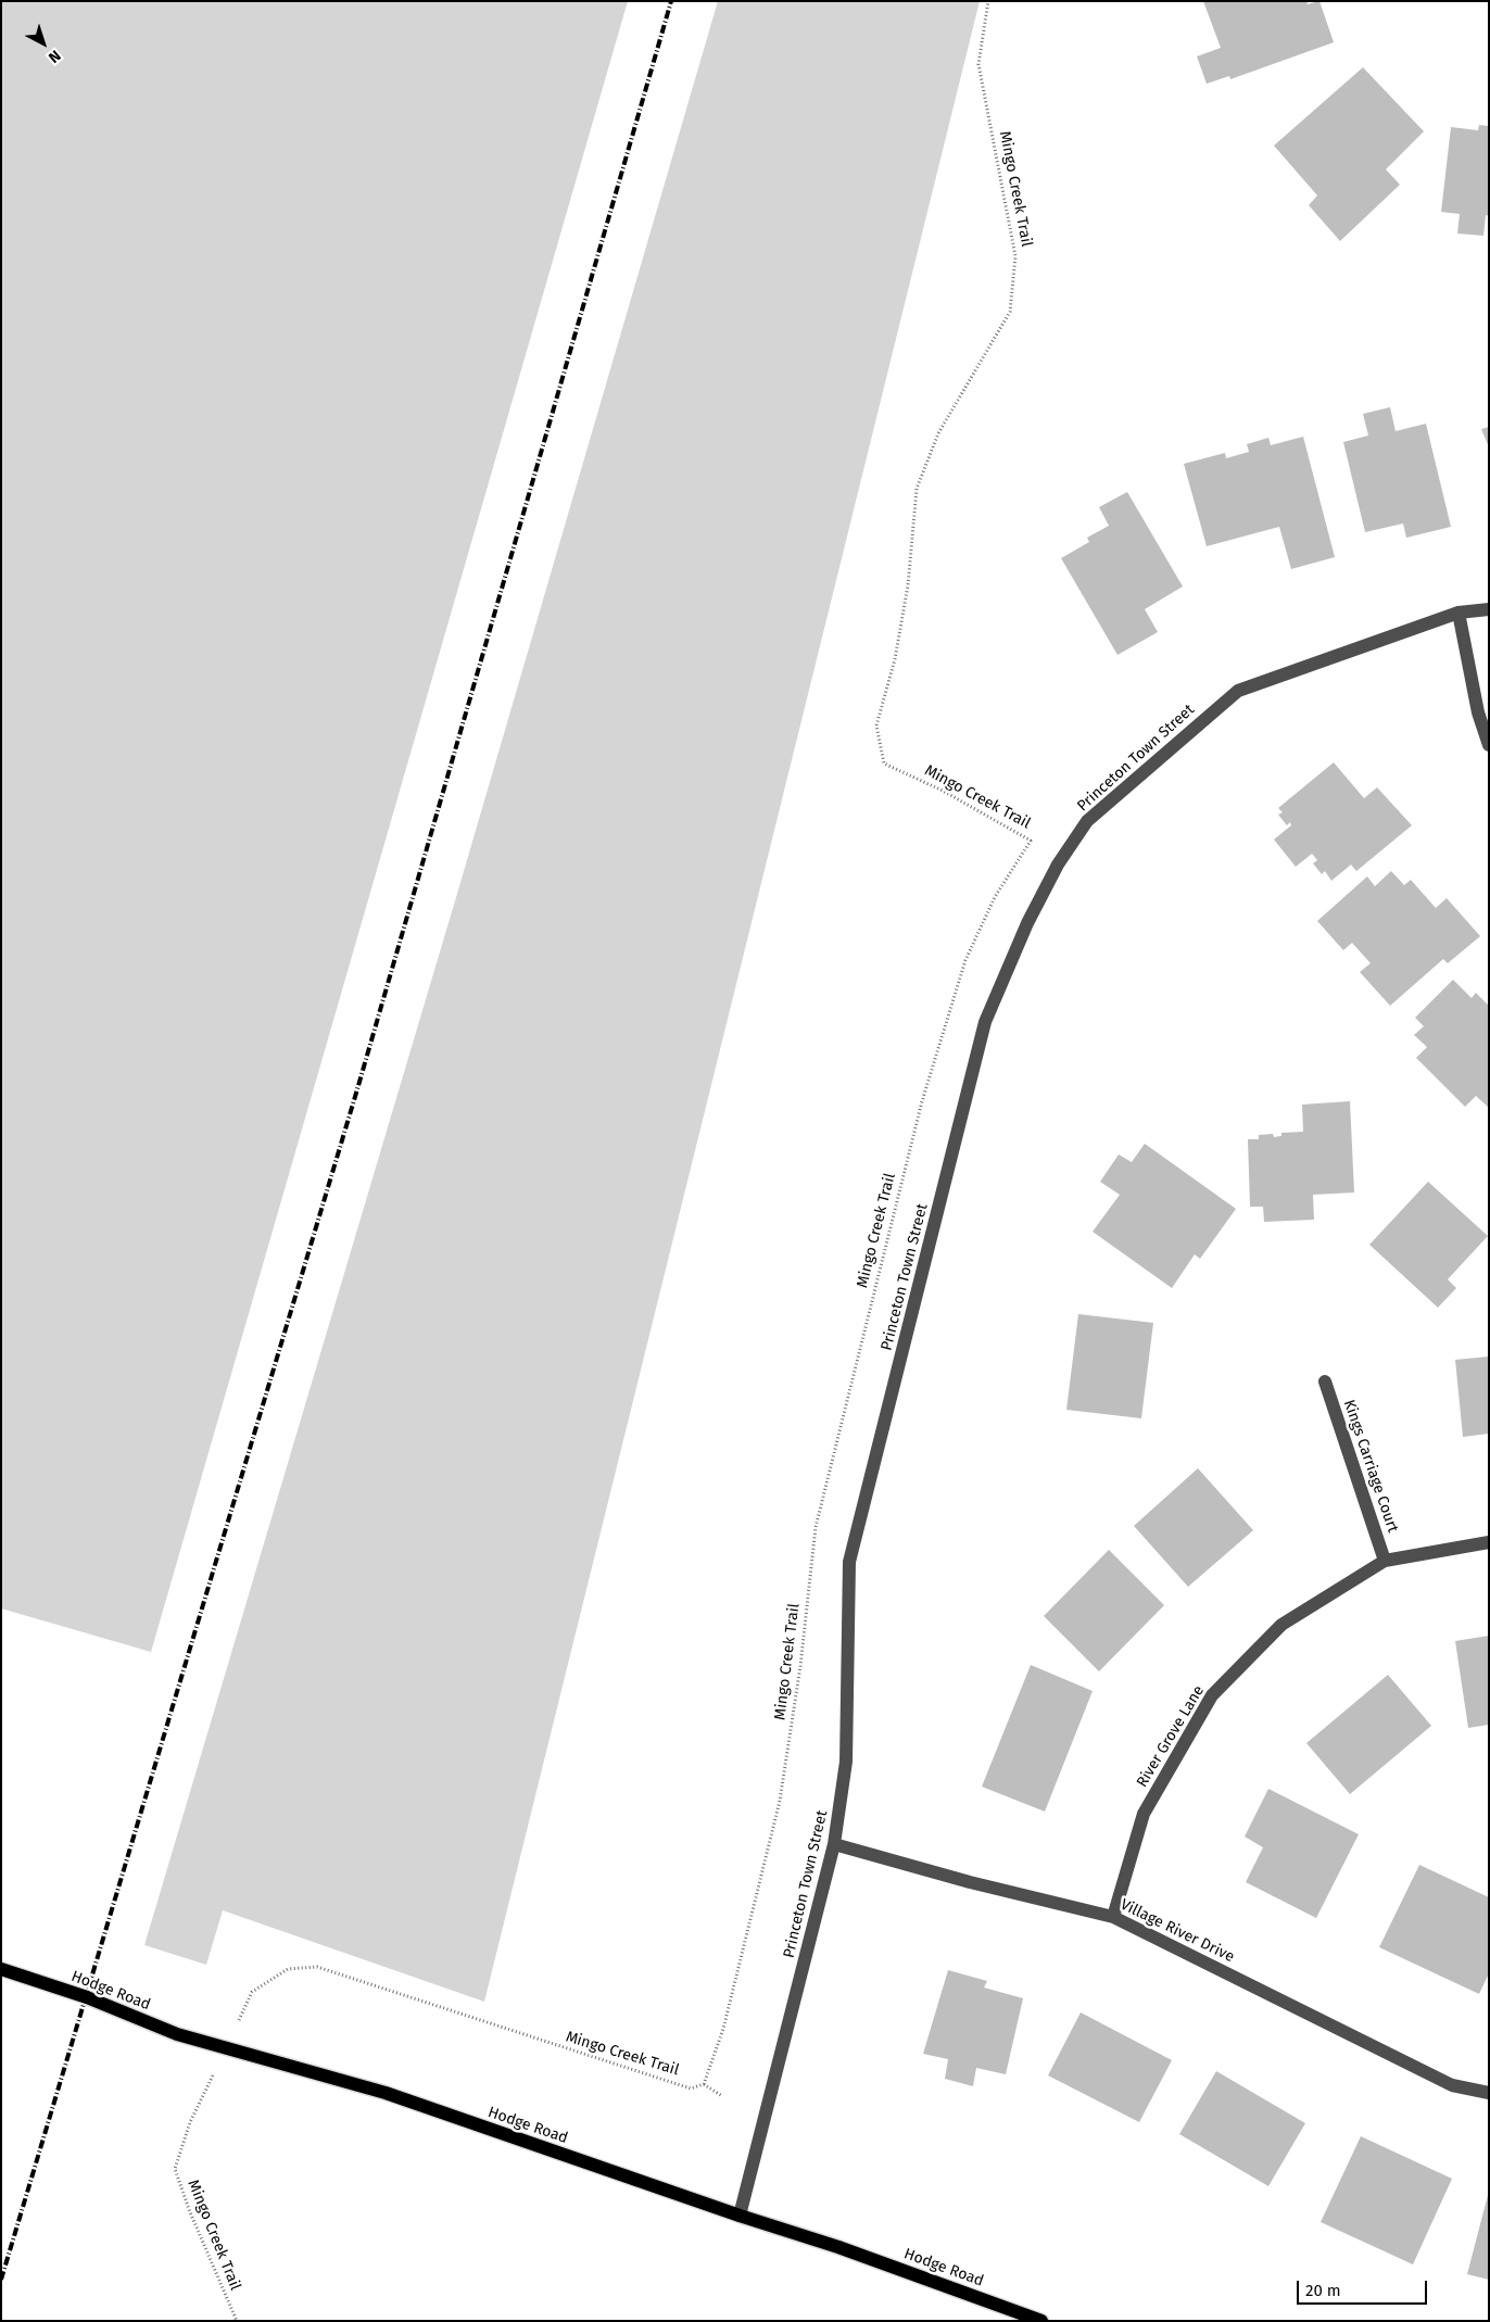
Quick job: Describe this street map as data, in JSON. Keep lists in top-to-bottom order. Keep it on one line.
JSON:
{"streets":{"main road":["Hodge Road"],"street":["Princeton Town Street","Kings Carriage Court","River Grove Lane","Village River Drive"],"path":["Mingo Creek Trail"]},"crossings":[["Princeton Town Street","Village River Drive"],["Princeton Town Street","Hodge Road"],["Kings Carriage Court","River Grove Lane"],["River Grove Lane","Village River Drive"]],"scale_bar":"20 m","north":"bottom right"}
